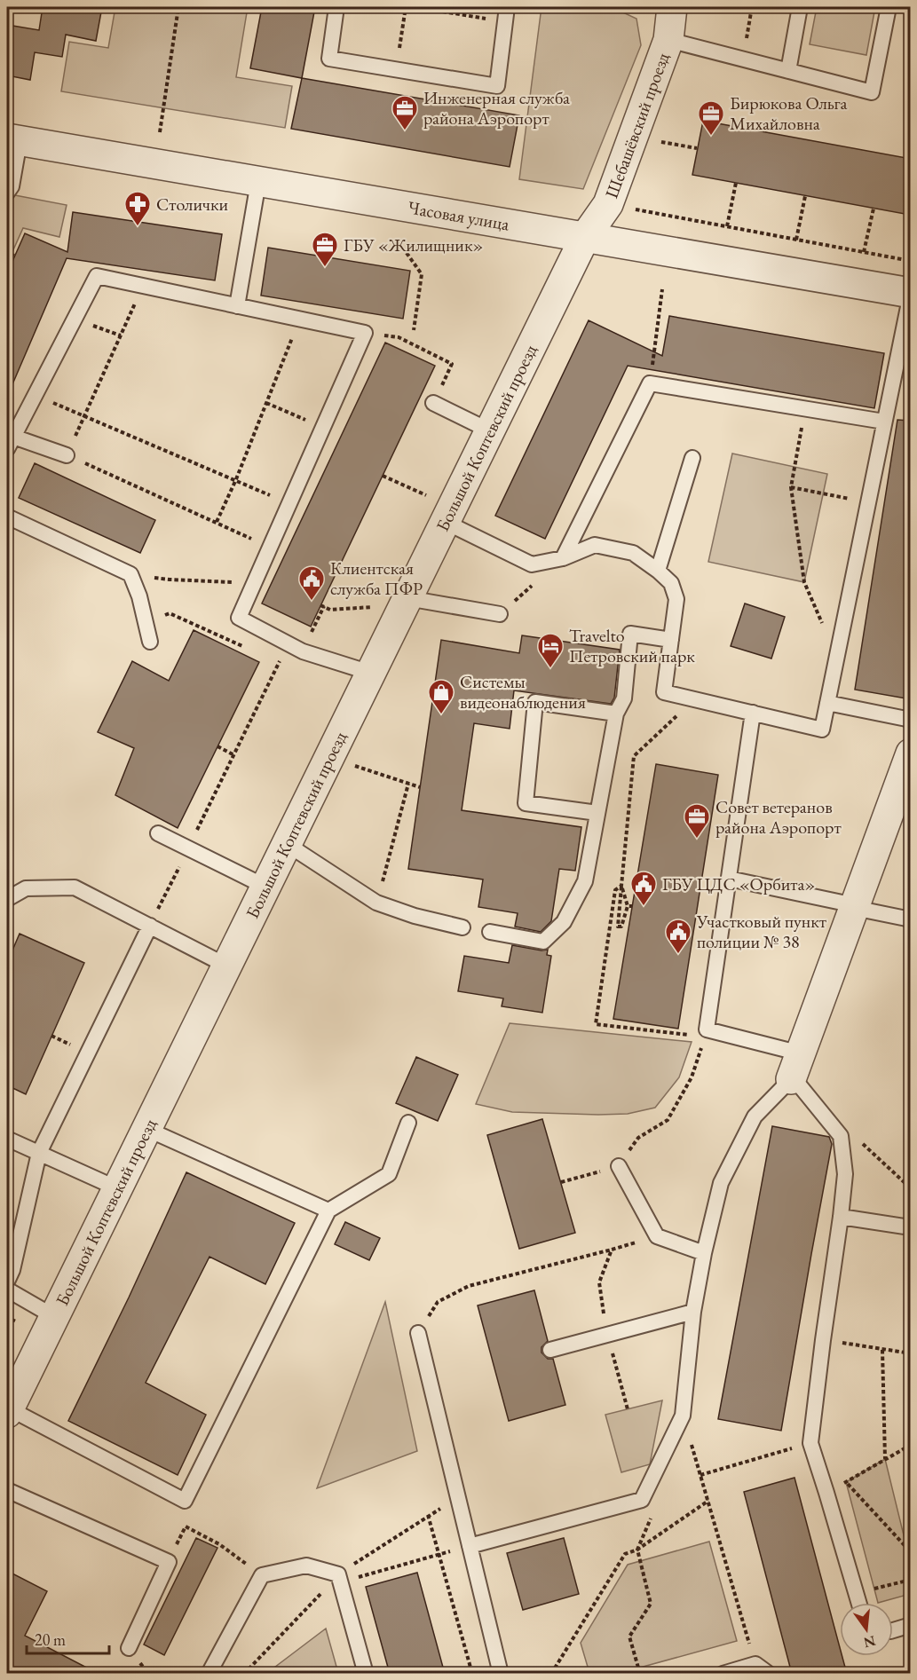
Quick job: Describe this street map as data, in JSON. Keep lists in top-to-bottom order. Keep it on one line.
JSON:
{"streets":{"street":["Шебашёвский проезд","Часовая улица","Большой Коптевский проезд"]},"crossings":[["Шебашёвский проезд","Часовая улица"],["Шебашёвский проезд","Большой Коптевский проезд"],["Часовая улица","Большой Коптевский проезд"]],"places":{"office":["Инженерная служба района Аэропорт","Бирюкова Ольга Михайловна","ГБУ «Жилищник»","Совет ветеранов района Аэропорт"],"pharmacy":["Столички"],"public building":["Клиентская служба ПФР","ГБУ ЦДС «Орбита»","Участковый пункт полиции № 38"],"hotel":["Travelto Петровский парк"],"shop":["Системы видеонаблюдения"]},"scale_bar":"20 m","north":"bottom"}
